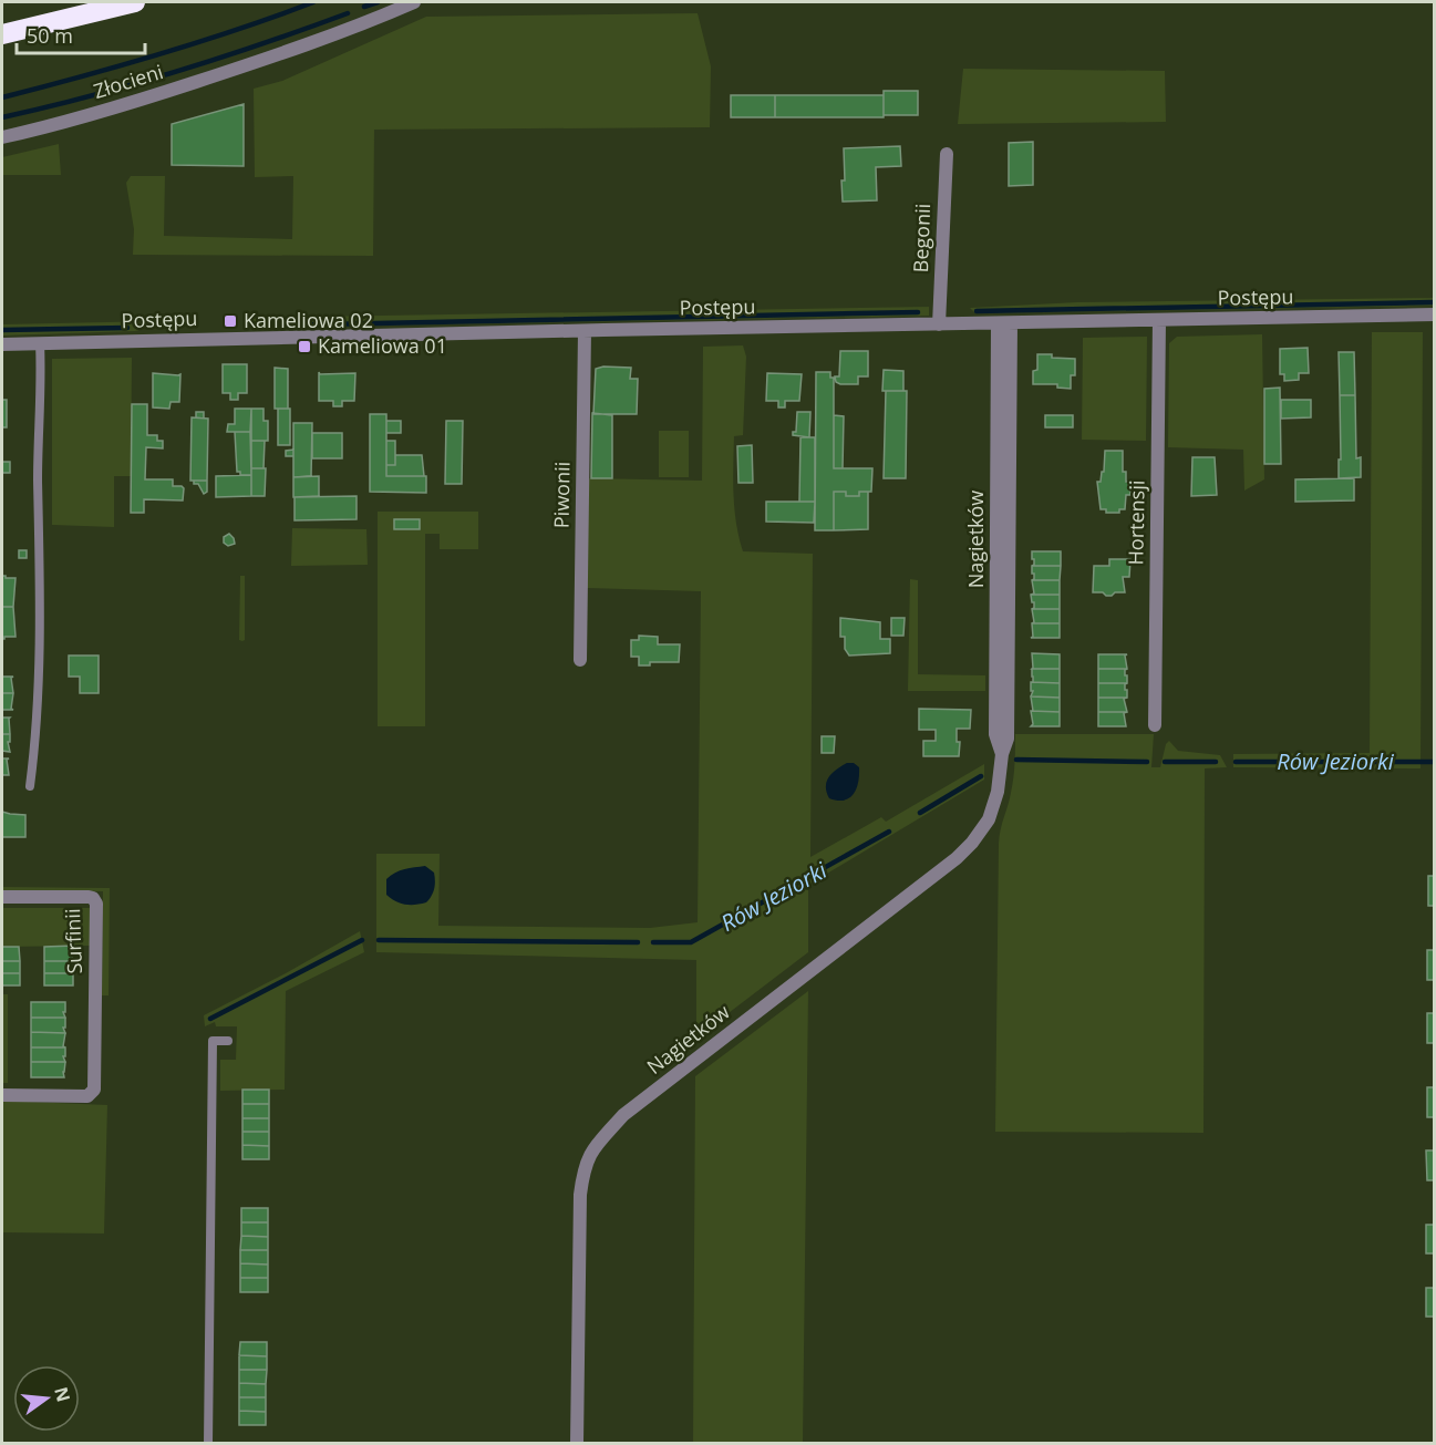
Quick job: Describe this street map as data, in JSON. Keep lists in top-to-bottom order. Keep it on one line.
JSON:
{"streets":{"street":["Złocieni","Begonii","Postępu","Piwonii","Hortensji","Nagietków","Surfinii"]},"crossings":[["Begonii","Postępu"],["Postępu","Piwonii"],["Postępu","Hortensji"],["Postępu","Nagietków"]],"water":["Rów Jeziorki"],"places":{"transit":["Kameliowa 02","Kameliowa 01"]},"scale_bar":"50 m","north":"right"}
